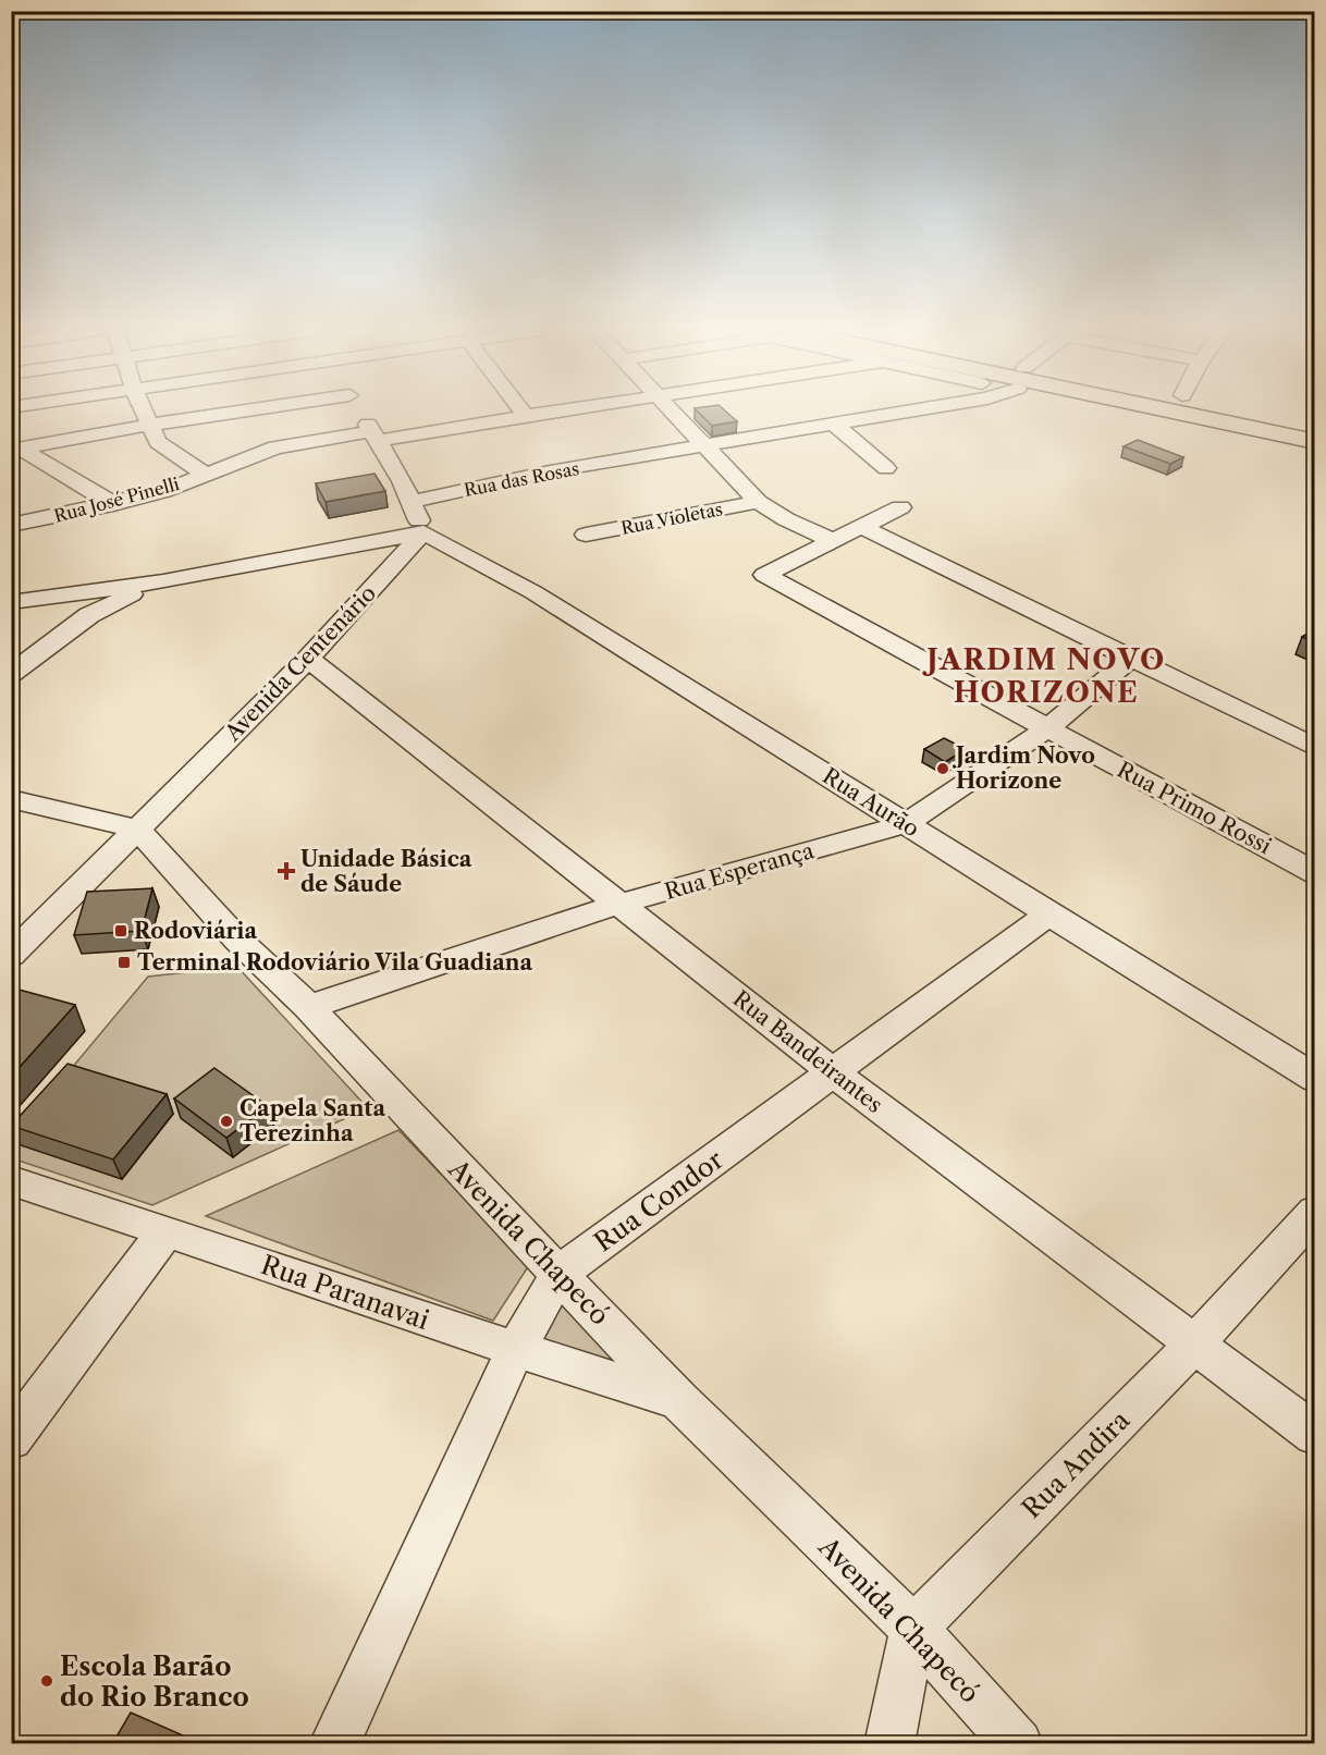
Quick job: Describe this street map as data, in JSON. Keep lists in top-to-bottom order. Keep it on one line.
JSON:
{"streets":{"street":["Rua das Rosas","Rua José Pinelli","Rua Violetas","Avenida Centenário","Rua Aurão","Rua Primo Rossi","Rua Esperança","Rua Bandeirantes","Rua Condor","Avenida Chapecó","Rua Paranavai","Rua Andira"]},"crossings":[["Avenida Centenário","Rua Aurão"],["Avenida Centenário","Rua Bandeirantes"],["Avenida Centenário","Avenida Chapecó"],["Rua Aurão","Rua Esperança"],["Rua Aurão","Rua Condor"],["Rua Primo Rossi","Rua Esperança"],["Rua Esperança","Rua Bandeirantes"],["Rua Esperança","Avenida Chapecó"],["Rua Bandeirantes","Rua Condor"],["Rua Bandeirantes","Rua Andira"],["Rua Condor","Avenida Chapecó"],["Rua Condor","Rua Paranavai"],["Avenida Chapecó","Rua Paranavai"],["Avenida Chapecó","Rua Andira"]],"districts":["JARDIM NOVO HORIZONE"],"places":{"other":["Jardim Novo Horizone","Capela Santa Terezinha","Escola Barão do Rio Branco"],"health":["Unidade Básica de Sáude"],"transit":["Rodoviária","Terminal Rodoviário Vila Guadiana"]}}
